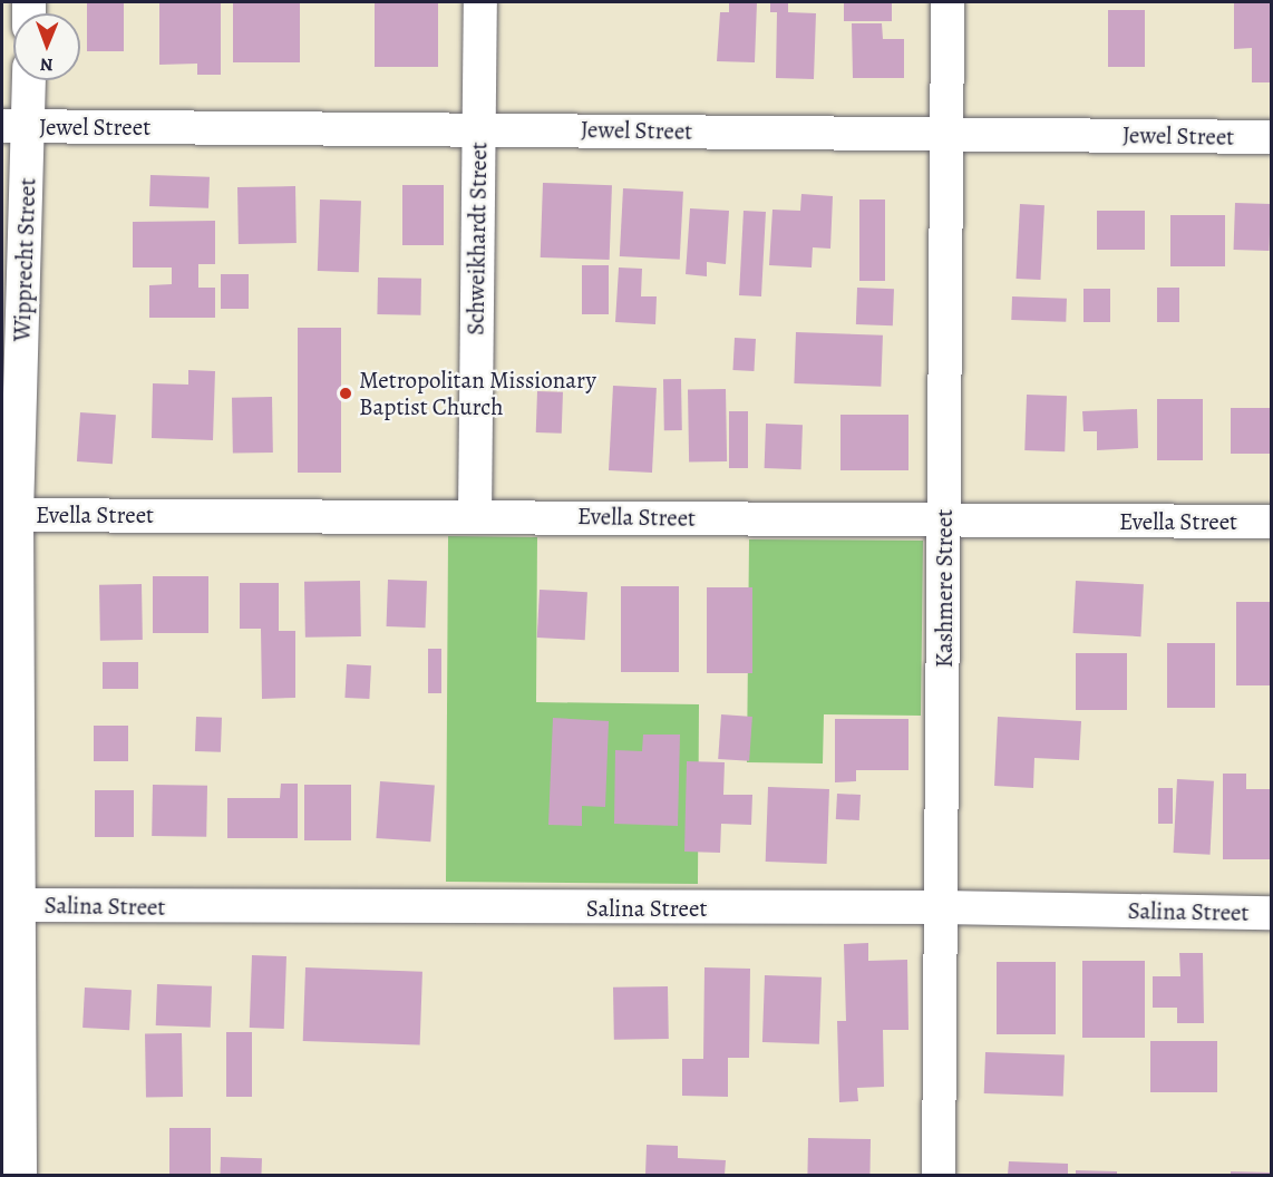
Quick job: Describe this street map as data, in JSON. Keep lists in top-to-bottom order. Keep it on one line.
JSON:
{"streets":{"street":["Jewel Street","Schweikhardt Street","Wipprecht Street","Evella Street","Kashmere Street","Salina Street"]},"crossings":[["Jewel Street","Schweikhardt Street"],["Jewel Street","Wipprecht Street"],["Jewel Street","Kashmere Street"],["Schweikhardt Street","Evella Street"],["Wipprecht Street","Evella Street"],["Wipprecht Street","Salina Street"],["Evella Street","Kashmere Street"],["Kashmere Street","Salina Street"]],"places":["Metropolitan Missionary Baptist Church"],"north":"bottom"}
